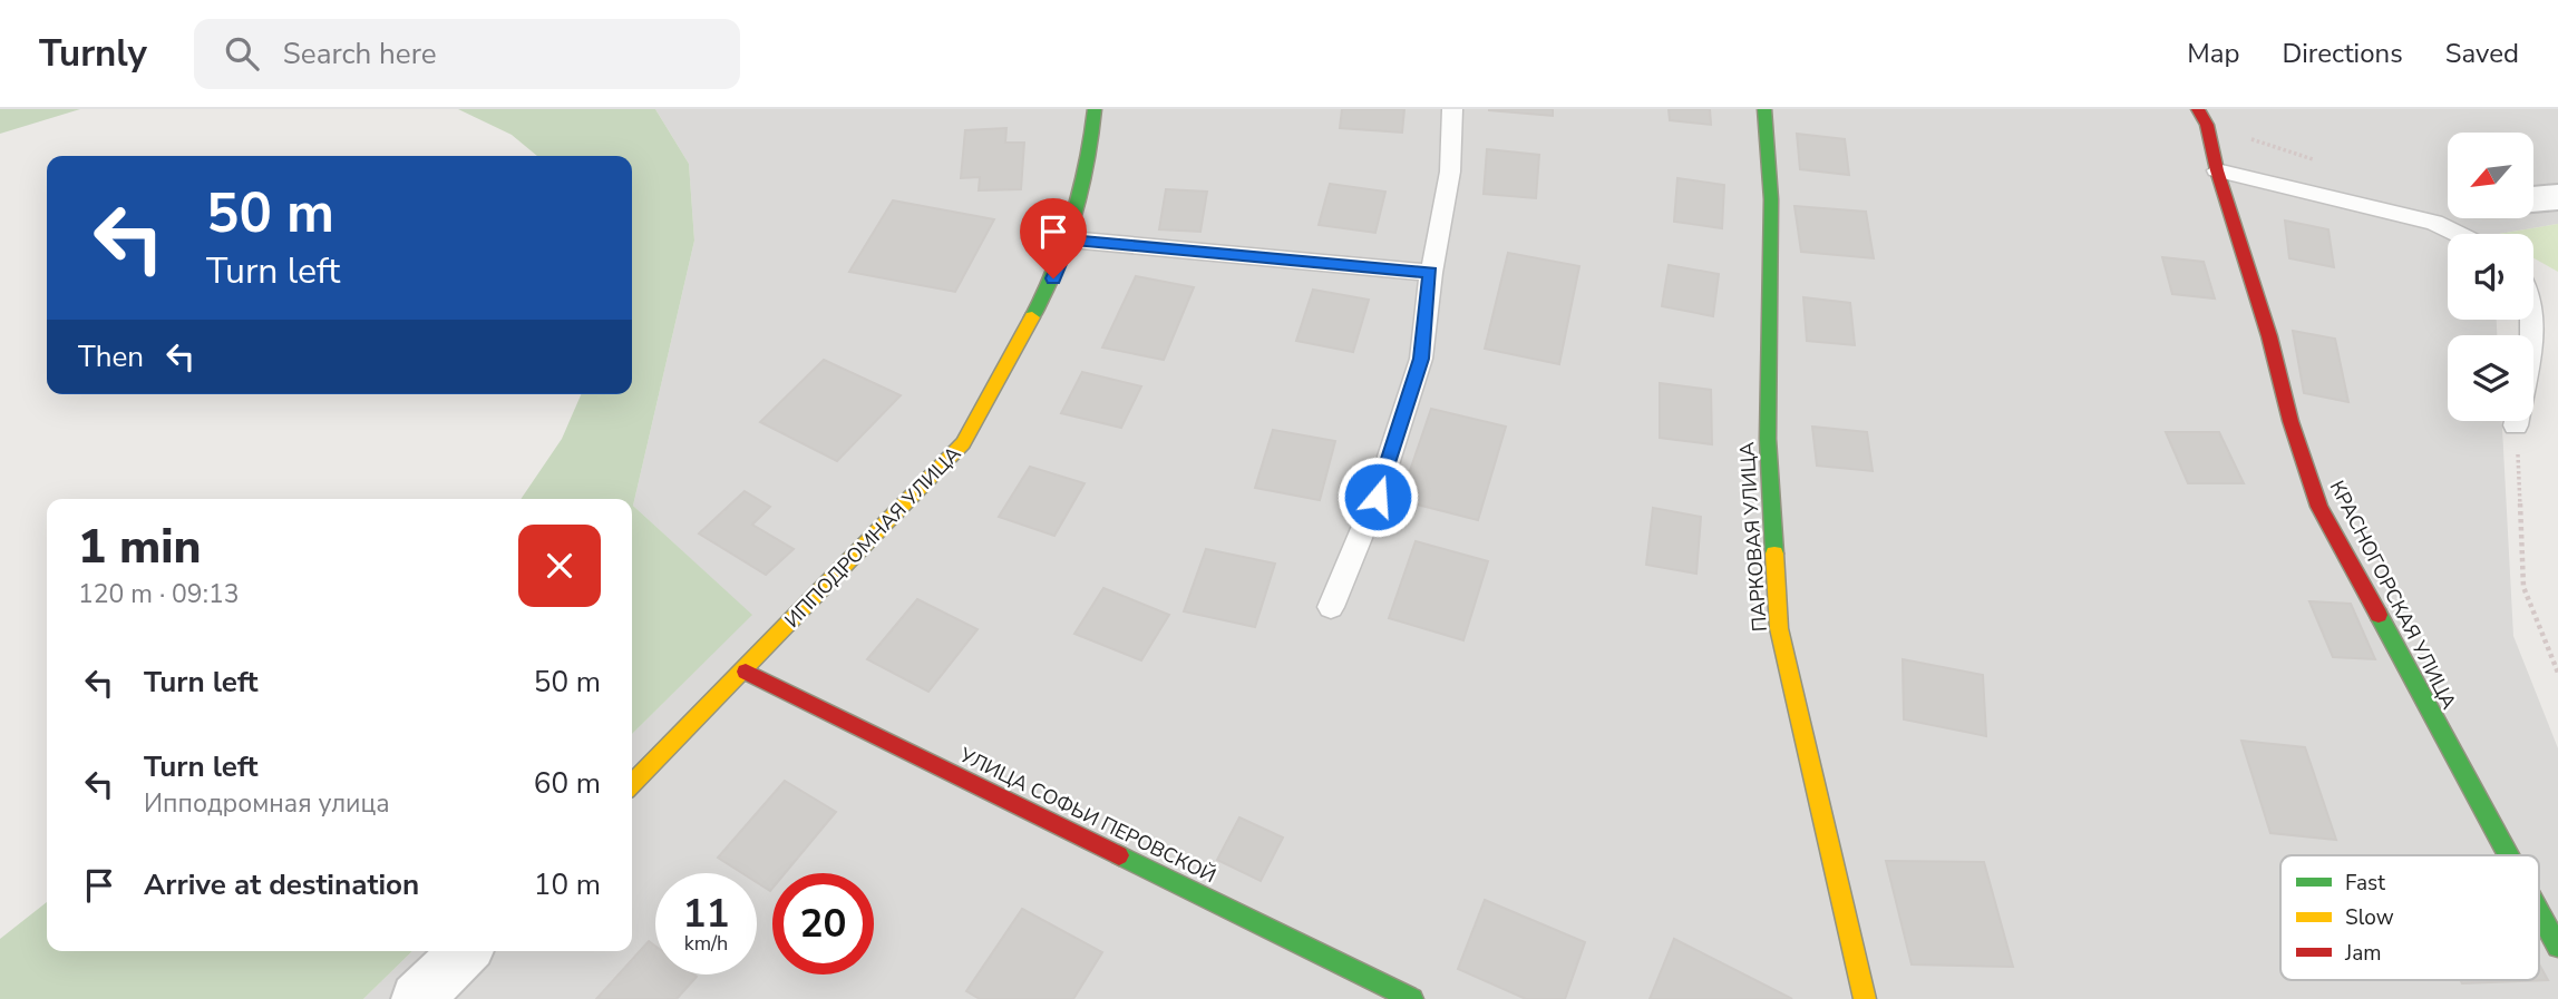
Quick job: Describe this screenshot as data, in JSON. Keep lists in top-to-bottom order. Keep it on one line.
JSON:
{"streets":{"street":["ИППОДРОМНАЯ УЛИЦА","ПАРКОВАЯ УЛИЦА","КРАСНОГОРСКАЯ УЛИЦА","УЛИЦА СОФЬИ ПЕРОВСКОЙ"]},"crossings":[["ИППОДРОМНАЯ УЛИЦА","УЛИЦА СОФЬИ ПЕРОВСКОЙ"]],"legend":["Fast","Slow","Jam"],"north":"bottom left","page":{"header":"Turnly","search":"Search here","nav":["Map","Directions","Saved"],"turn":["50 m","Turn left"],"then":"Then","heading":["1 min","120 m · 09:13"],"list":[{"name":"Turn left","value":"50 m"},{"name":"Turn left","note":"Ипподромная улица","value":"60 m"},{"name":"Arrive at destination","value":"10 m"}],"speed":"11 km/h","limit":"20"}}
